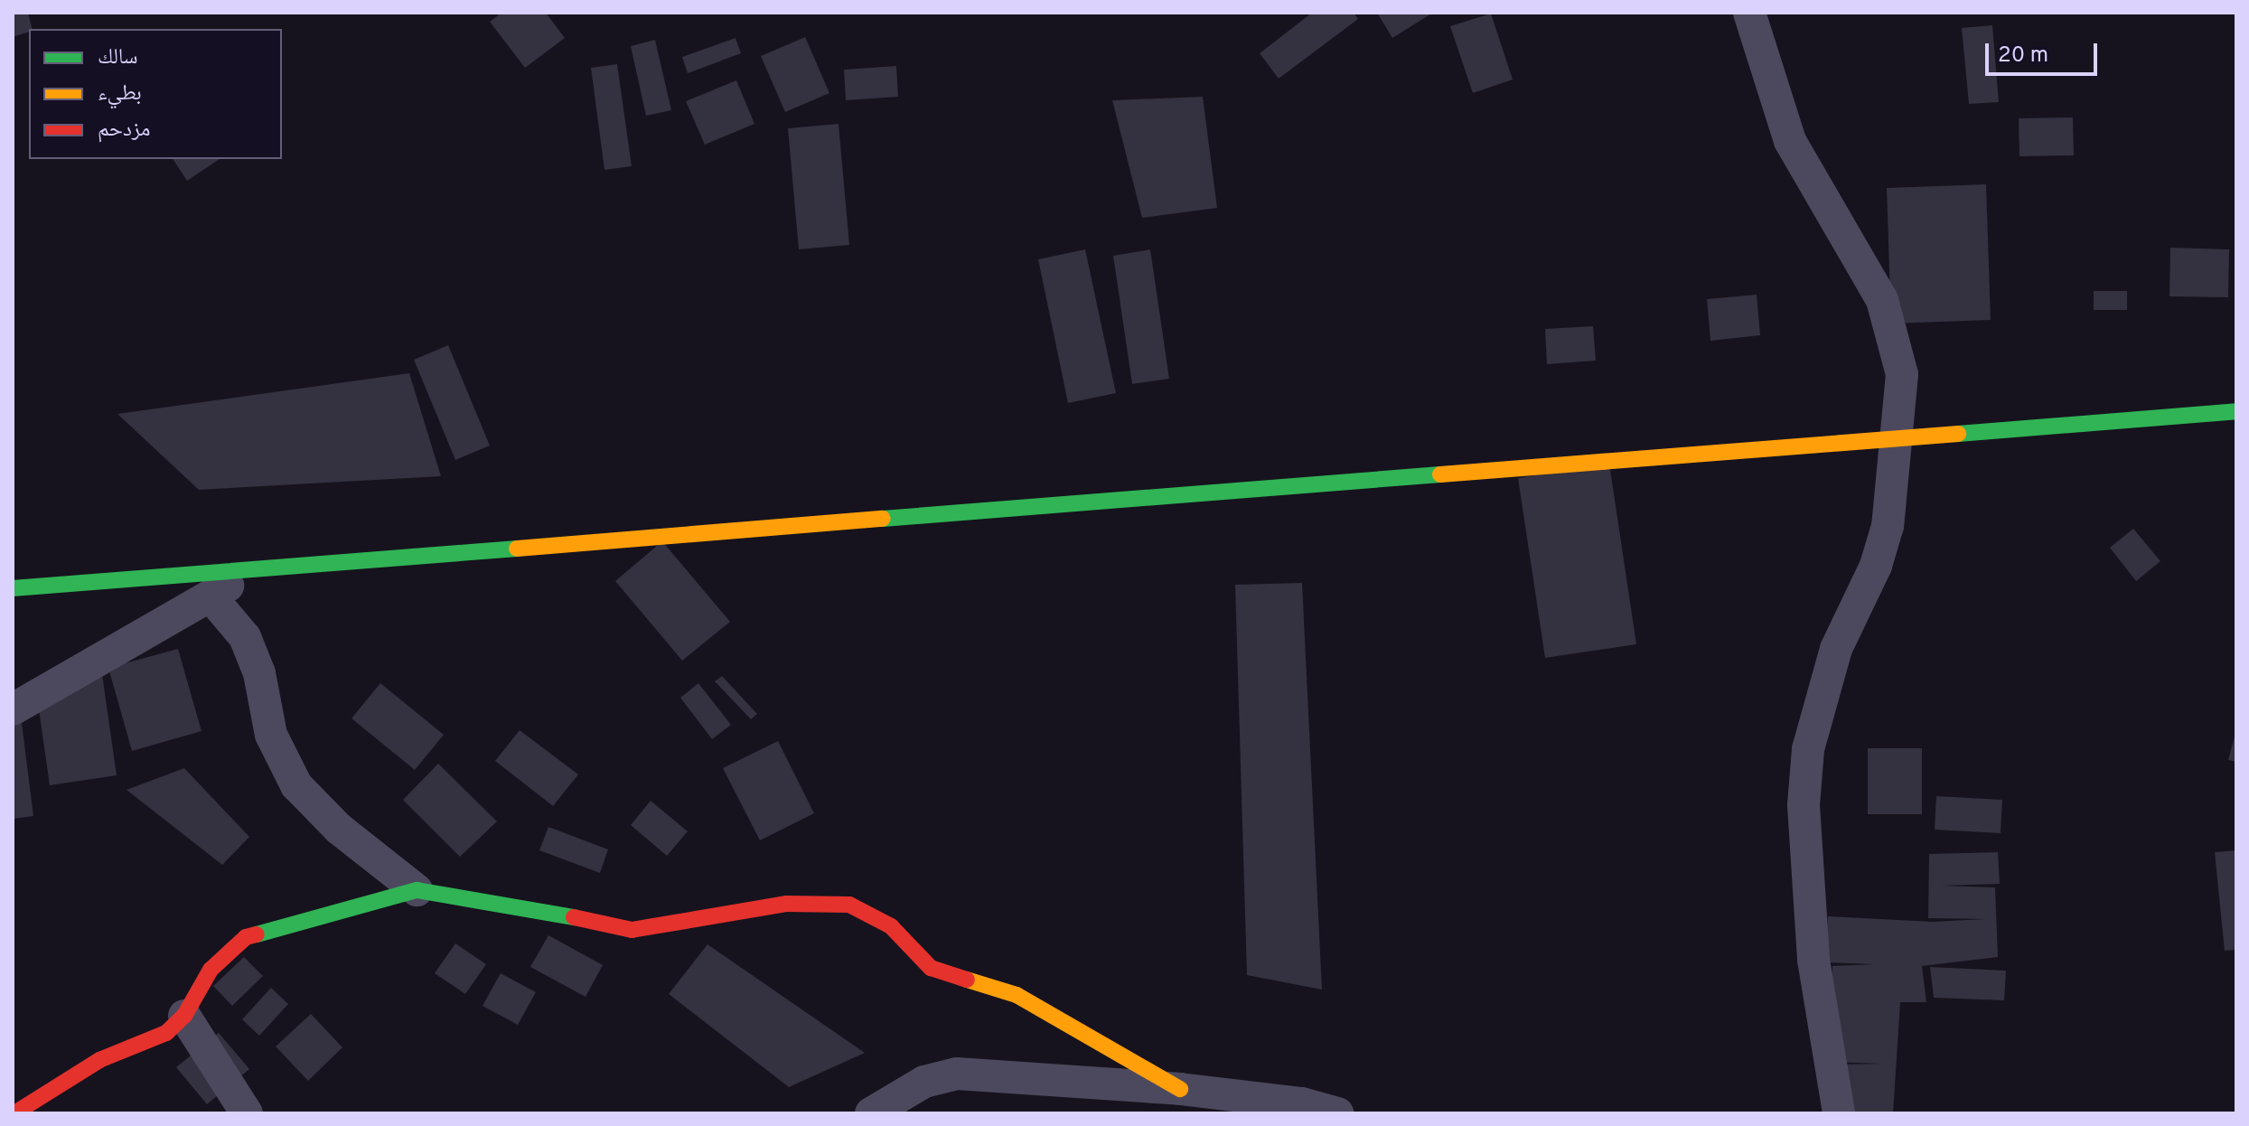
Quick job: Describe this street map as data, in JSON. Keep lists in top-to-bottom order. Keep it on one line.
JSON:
{"legend":["سالك","بطيء","مزدحم"],"scale_bar":"20 m"}
